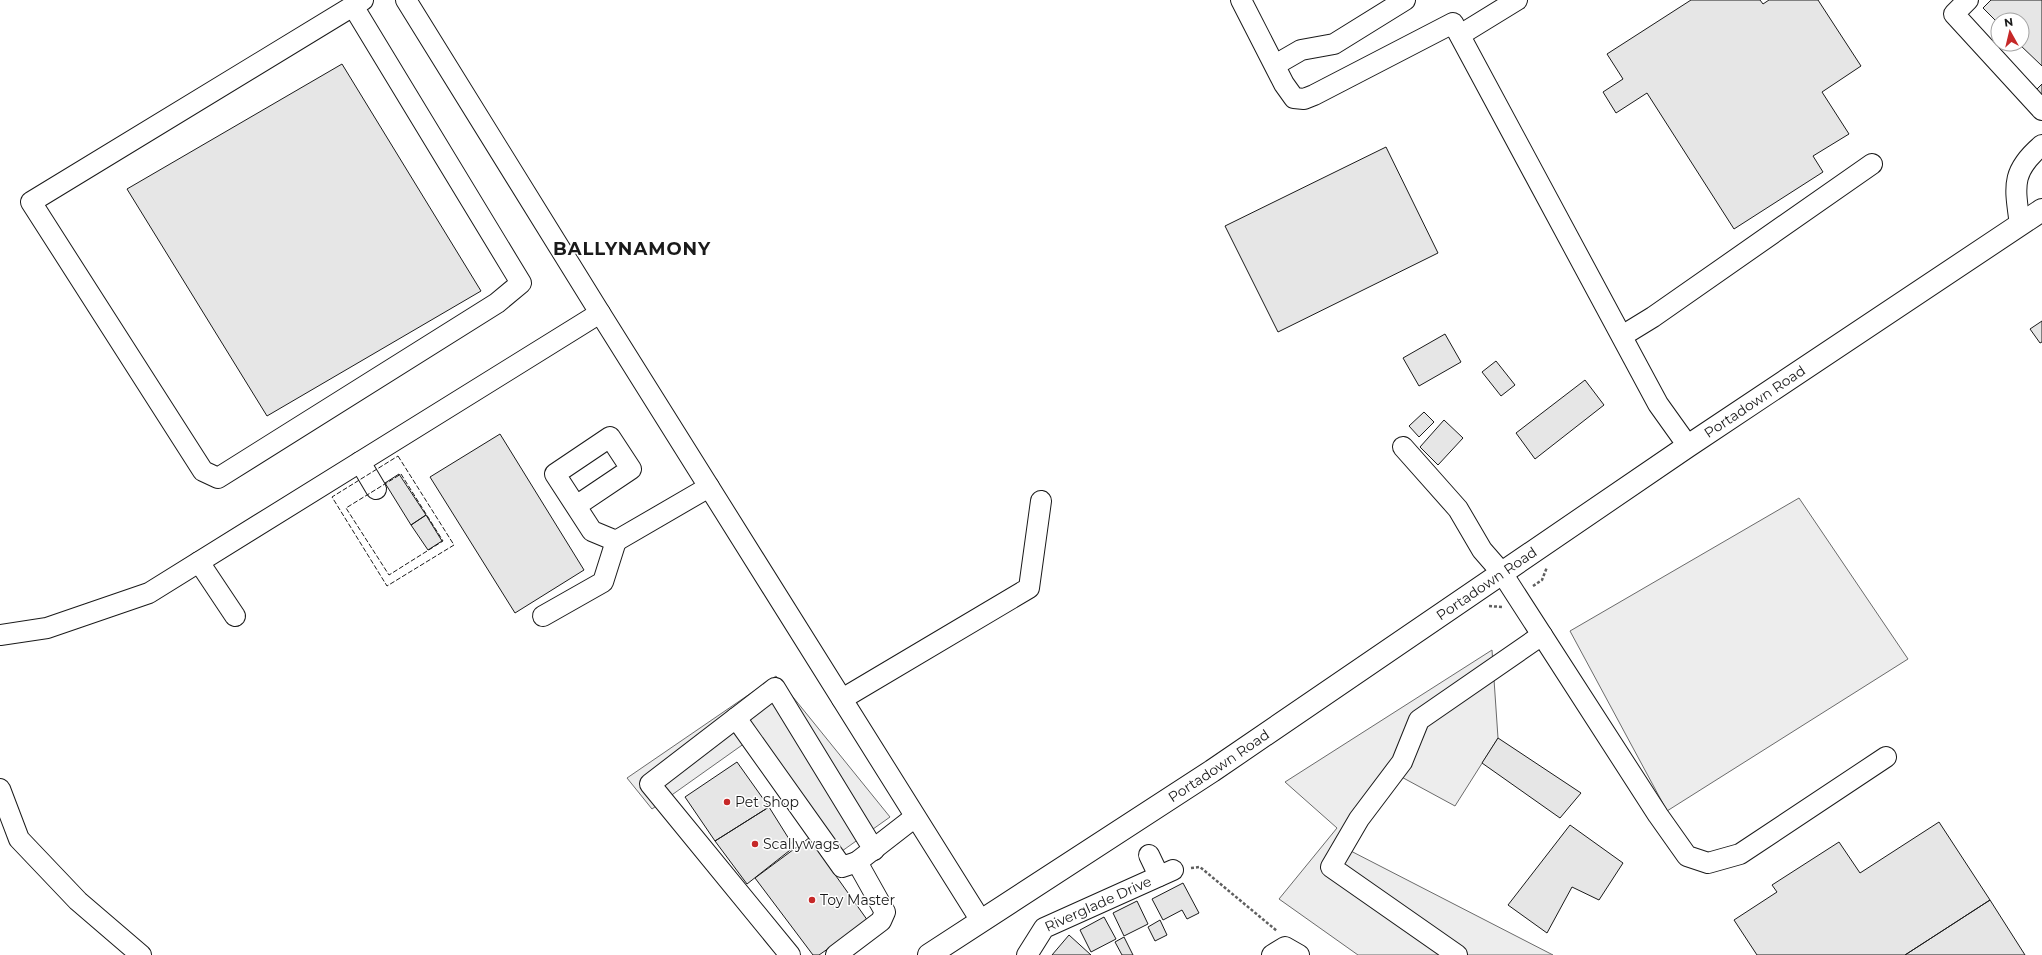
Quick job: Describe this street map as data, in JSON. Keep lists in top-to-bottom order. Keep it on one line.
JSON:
{"streets":{"highway":["Portadown Road"],"street":["Riverglade Drive"]},"districts":["BALLYNAMONY"],"places":["Pet Shop","Scallywags","Toy Master"],"north":"top"}
